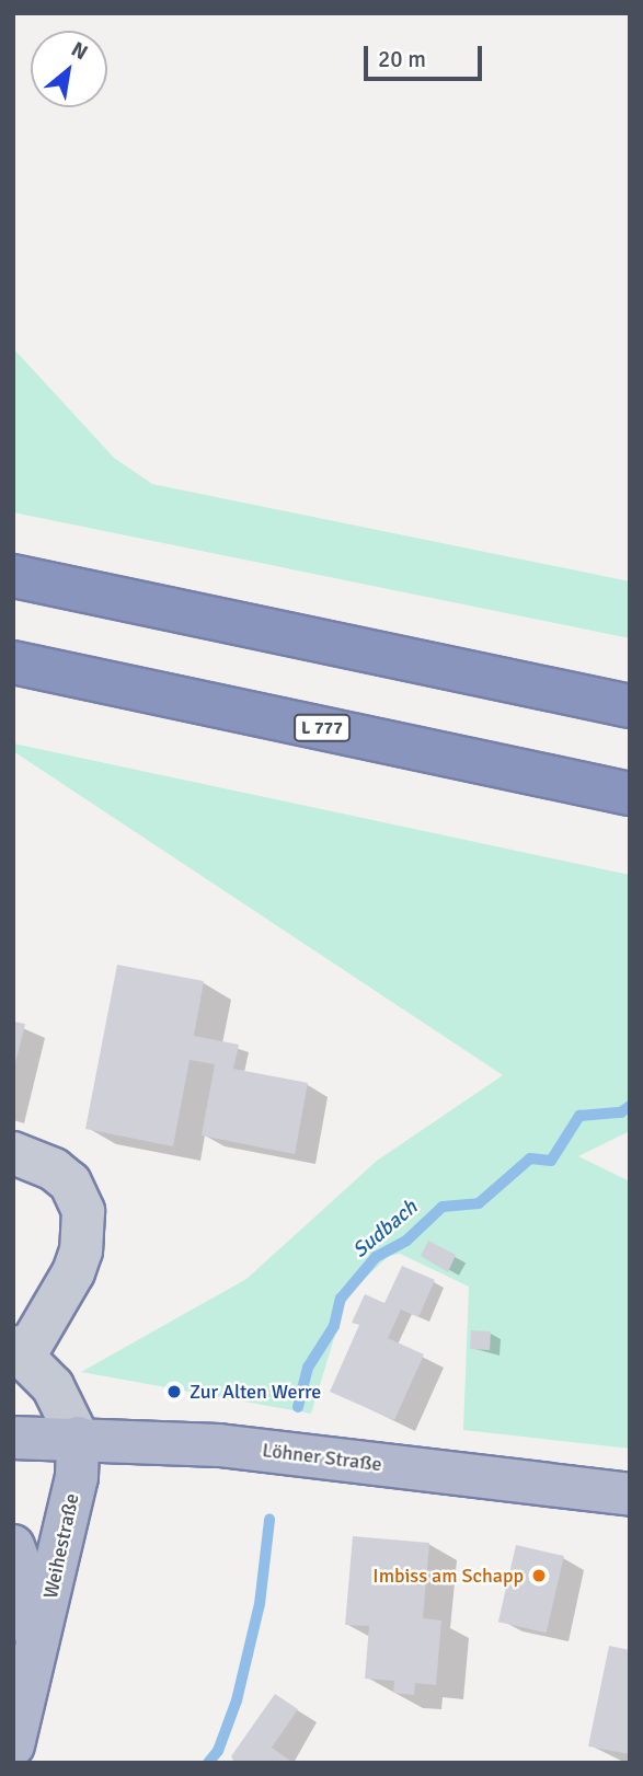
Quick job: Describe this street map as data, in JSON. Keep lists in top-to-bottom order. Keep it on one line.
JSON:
{"streets":{"highway":["L 777"],"main road":["Löhner Straße","Weihestraße"]},"crossings":[["Löhner Straße","Weihestraße"]],"water":["Sudbach"],"places":["Zur Alten Werre","Imbiss am Schapp"],"scale_bar":"20 m","north":"top right"}
